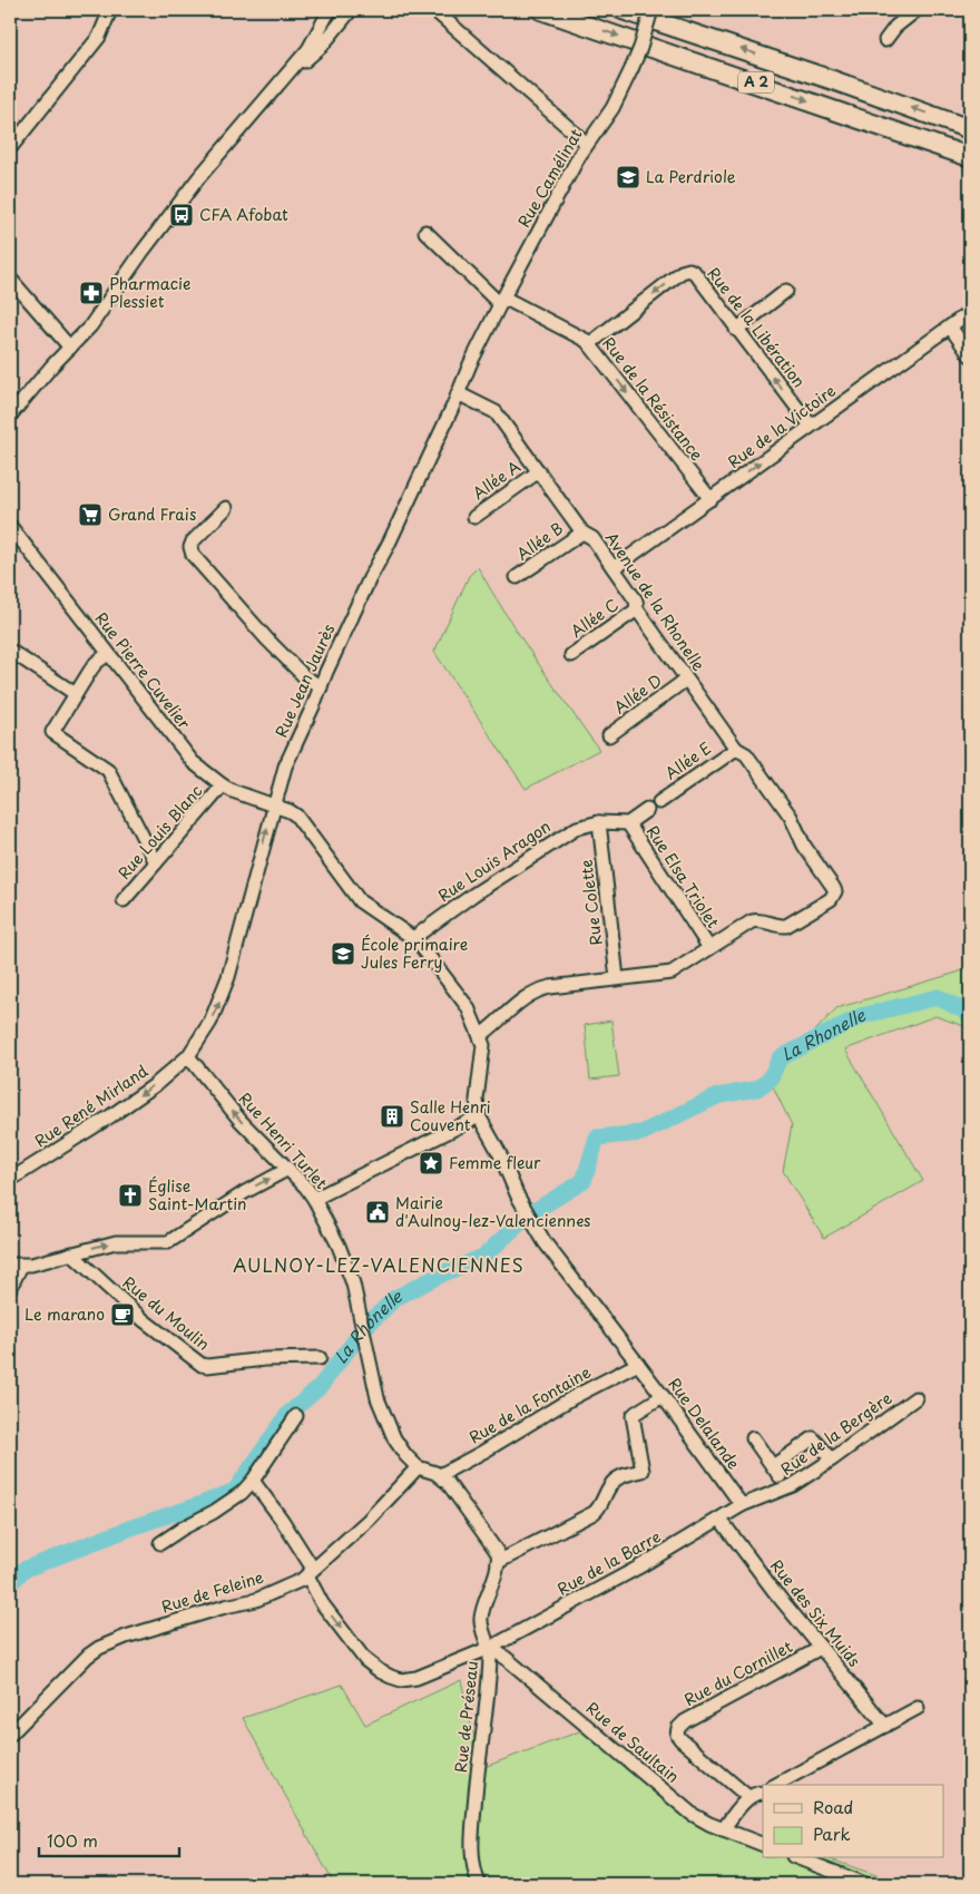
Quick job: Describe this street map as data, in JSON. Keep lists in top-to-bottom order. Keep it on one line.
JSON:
{"streets":{"highway":["A 2"],"street":["Rue Camélinat","Rue de la Libération","Rue de la Résistance","Rue de la Victoire","Allée A","Allée B","Avenue de la Rhonelle","Allée C","Rue Pierre Cuvelier","Rue Jean Jaurès","Allée D","Allée E","Rue Louis Blanc","Rue Louis Aragon","Rue Elsa Triolet","Rue Colette","Rue René Mirland","Rue Henri Turlet","Rue du Moulin","Rue de la Fontaine","Rue Delalande","Rue de la Bergère","Rue de la Barre","Rue de Feleine","Rue des Six Muids","Rue du Cornillet","Rue de Préseau","Rue de Saultain"]},"crossings":[["Rue Camélinat","Rue de la Résistance"],["Rue Camélinat","Rue Jean Jaurès"],["Rue de la Libération","Rue de la Résistance"],["Rue de la Libération","Rue de la Victoire"],["Rue de la Résistance","Rue de la Victoire"],["Rue de la Victoire","Avenue de la Rhonelle"],["Allée A","Avenue de la Rhonelle"],["Allée B","Avenue de la Rhonelle"],["Avenue de la Rhonelle","Allée C"],["Avenue de la Rhonelle","Rue Jean Jaurès"],["Avenue de la Rhonelle","Allée D"],["Avenue de la Rhonelle","Allée E"],["Avenue de la Rhonelle","Rue Elsa Triolet"],["Rue Pierre Cuvelier","Rue Jean Jaurès"],["Rue Pierre Cuvelier","Rue Louis Blanc"],["Rue Pierre Cuvelier","Rue Louis Aragon"],["Rue Jean Jaurès","Rue René Mirland"],["Rue Jean Jaurès","Rue Henri Turlet"],["Rue Louis Aragon","Rue Elsa Triolet"],["Rue Louis Aragon","Rue Colette"],["Rue Elsa Triolet","Rue Colette"],["Rue René Mirland","Rue Henri Turlet"],["Rue Henri Turlet","Rue de la Fontaine"],["Rue Henri Turlet","Rue de la Barre"],["Rue Henri Turlet","Rue de Feleine"],["Rue Henri Turlet","Rue de Préseau"],["Rue Henri Turlet","Rue de Saultain"],["Rue de la Fontaine","Rue Delalande"],["Rue de la Fontaine","Rue de la Barre"],["Rue de la Fontaine","Rue de Feleine"],["Rue de la Fontaine","Rue de Préseau"],["Rue de la Fontaine","Rue de Saultain"],["Rue Delalande","Rue de la Bergère"],["Rue Delalande","Rue de la Barre"],["Rue de la Bergère","Rue de la Barre"],["Rue de la Barre","Rue de Feleine"],["Rue de la Barre","Rue des Six Muids"],["Rue de la Barre","Rue de Préseau"],["Rue de la Barre","Rue de Saultain"],["Rue de Feleine","Rue de Préseau"],["Rue de Feleine","Rue de Saultain"],["Rue des Six Muids","Rue du Cornillet"],["Rue de Préseau","Rue de Saultain"]],"one_way":["Rue de la Résistance","Rue René Mirland"],"districts":["AULNOY-LEZ-VALENCIENNES"],"water":["La Rhonelle"],"places":{"school or university":["La Perdriole","École primaire Jules Ferry"],"bus stop":["CFA Afobat"],"pharmacy":["Pharmacie Plessiet"],"supermarket":["Grand Frais"],"building":["Salle Henri Couvent"],"place":["Femme fleur"],"church":["Église Saint-Martin"],"public building":["Mairie d'Aulnoy-lez-Valenciennes"],"cafe":["Le marano"]},"legend":["Road","Park"],"scale_bar":"100 m"}
